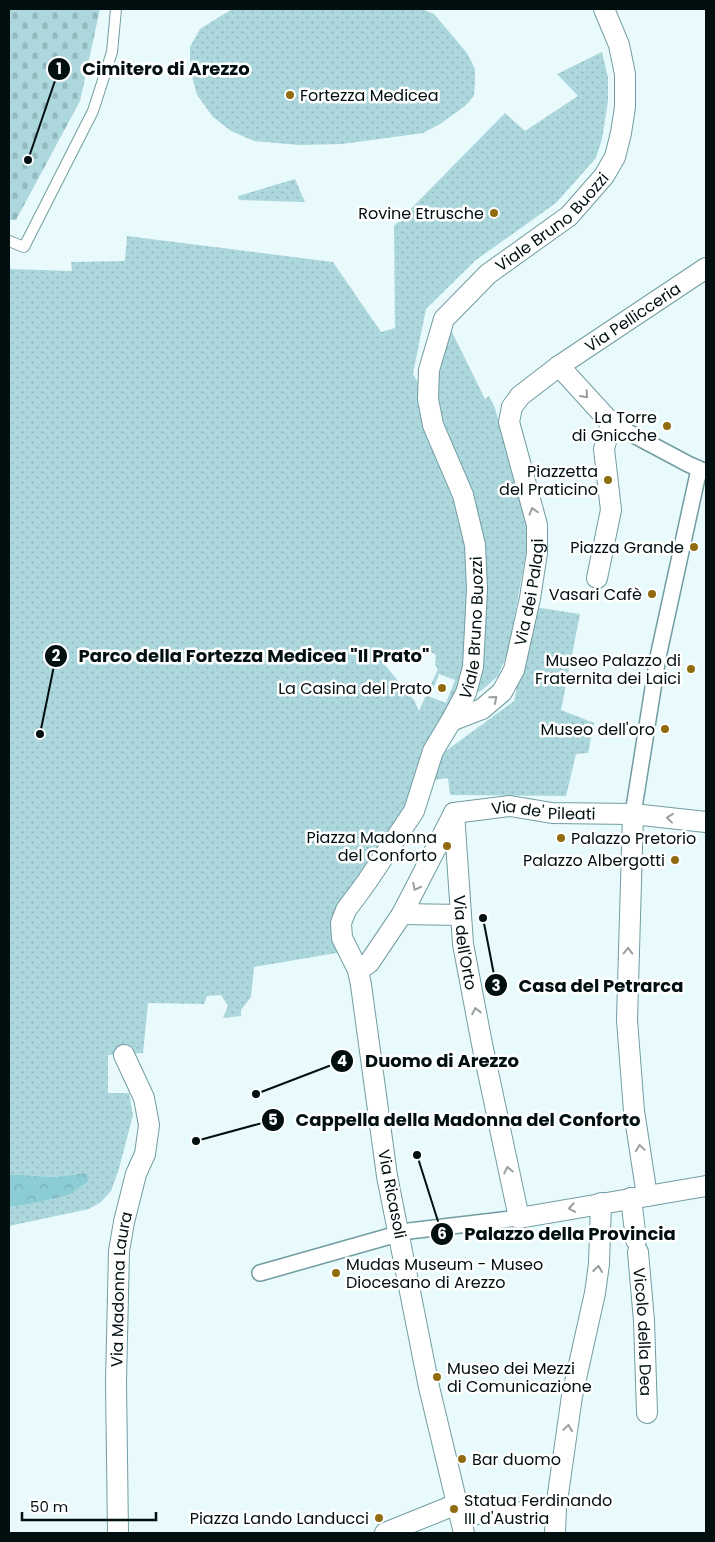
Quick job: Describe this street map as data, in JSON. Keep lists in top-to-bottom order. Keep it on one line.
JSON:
{"streets":{"street":["Viale Bruno Buozzi","Via Pellicceria","Via dei Palagi","Via de' Pileati","Via dell'Orto","Via Ricasoli","Via Madonna Laura","Vicolo della Dea"]},"crossings":[["Viale Bruno Buozzi","Via dei Palagi"],["Viale Bruno Buozzi","Via Ricasoli"],["Via Pellicceria","Via dei Palagi"],["Via de' Pileati","Via dell'Orto"],["Via de' Pileati","Vicolo della Dea"]],"one_way":["Via dell'Orto","Vicolo della Dea"],"places":["Fortezza Medicea","Cimitero di Arezzo","Rovine Etrusche","La Torre di Gnicche","Piazzetta del Praticino","Piazza Grande","Vasari Cafè","Museo Palazzo di Fraternita dei Laici","La Casina del Prato","Museo dell'oro","Parco della Fortezza Medicea \"Il Prato\"","Palazzo Pretorio","Piazza Madonna del Conforto","Palazzo Albergotti","Casa del Petrarca","Duomo di Arezzo","Cappella della Madonna del Conforto","Palazzo della Provincia","Mudas Museum - Museo Diocesano di Arezzo","Museo dei Mezzi di Comunicazione","Bar duomo","Statua Ferdinando III d'Austria","Piazza Lando Landucci"],"scale_bar":"50 m"}
